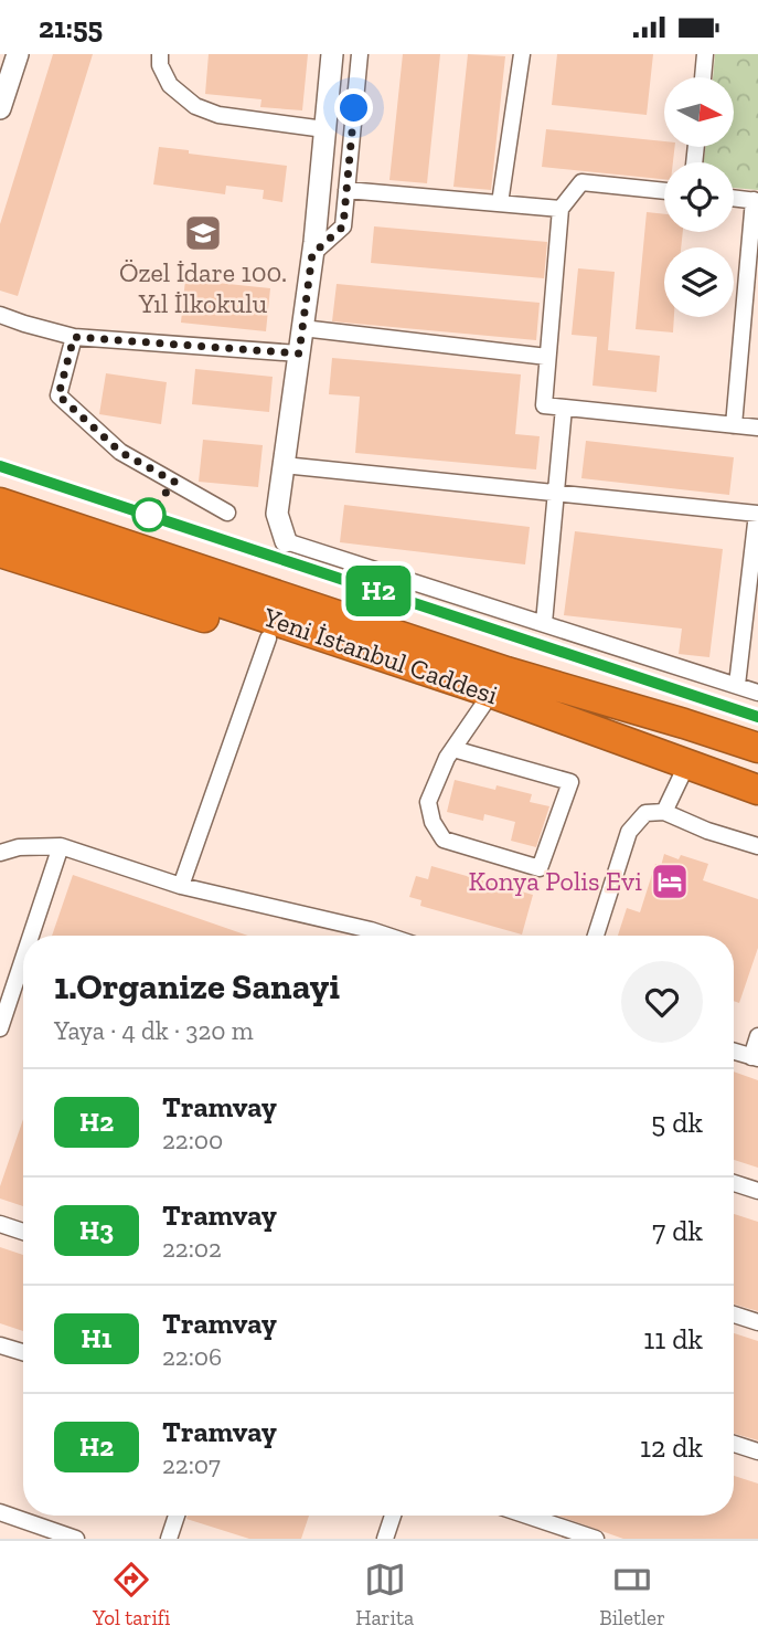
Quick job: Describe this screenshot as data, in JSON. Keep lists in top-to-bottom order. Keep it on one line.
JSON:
{"streets":{"highway":["Yeni İstanbul Caddesi"]},"places":{"school or university":["Özel İdare 100. Yıl İlkokulu"],"hotel":["Konya Polis Evi"]},"lines":["tram line H2"],"north":"right","page":{"status":"21:55","on_map":"H2","heading":["1.Organize Sanayi","Yaya · 4 dk · 320 m"],"list":[{"mark":"H2","name":"Tramvay","note":"22:00","value":"5 dk"},{"mark":"H3","name":"Tramvay","note":"22:02","value":"7 dk"},{"mark":"H1","name":"Tramvay","note":"22:06","value":"11 dk"},{"mark":"H2","name":"Tramvay","note":"22:07","value":"12 dk"}],"tabs":["Yol tarifi","Harita","Biletler"]}}
